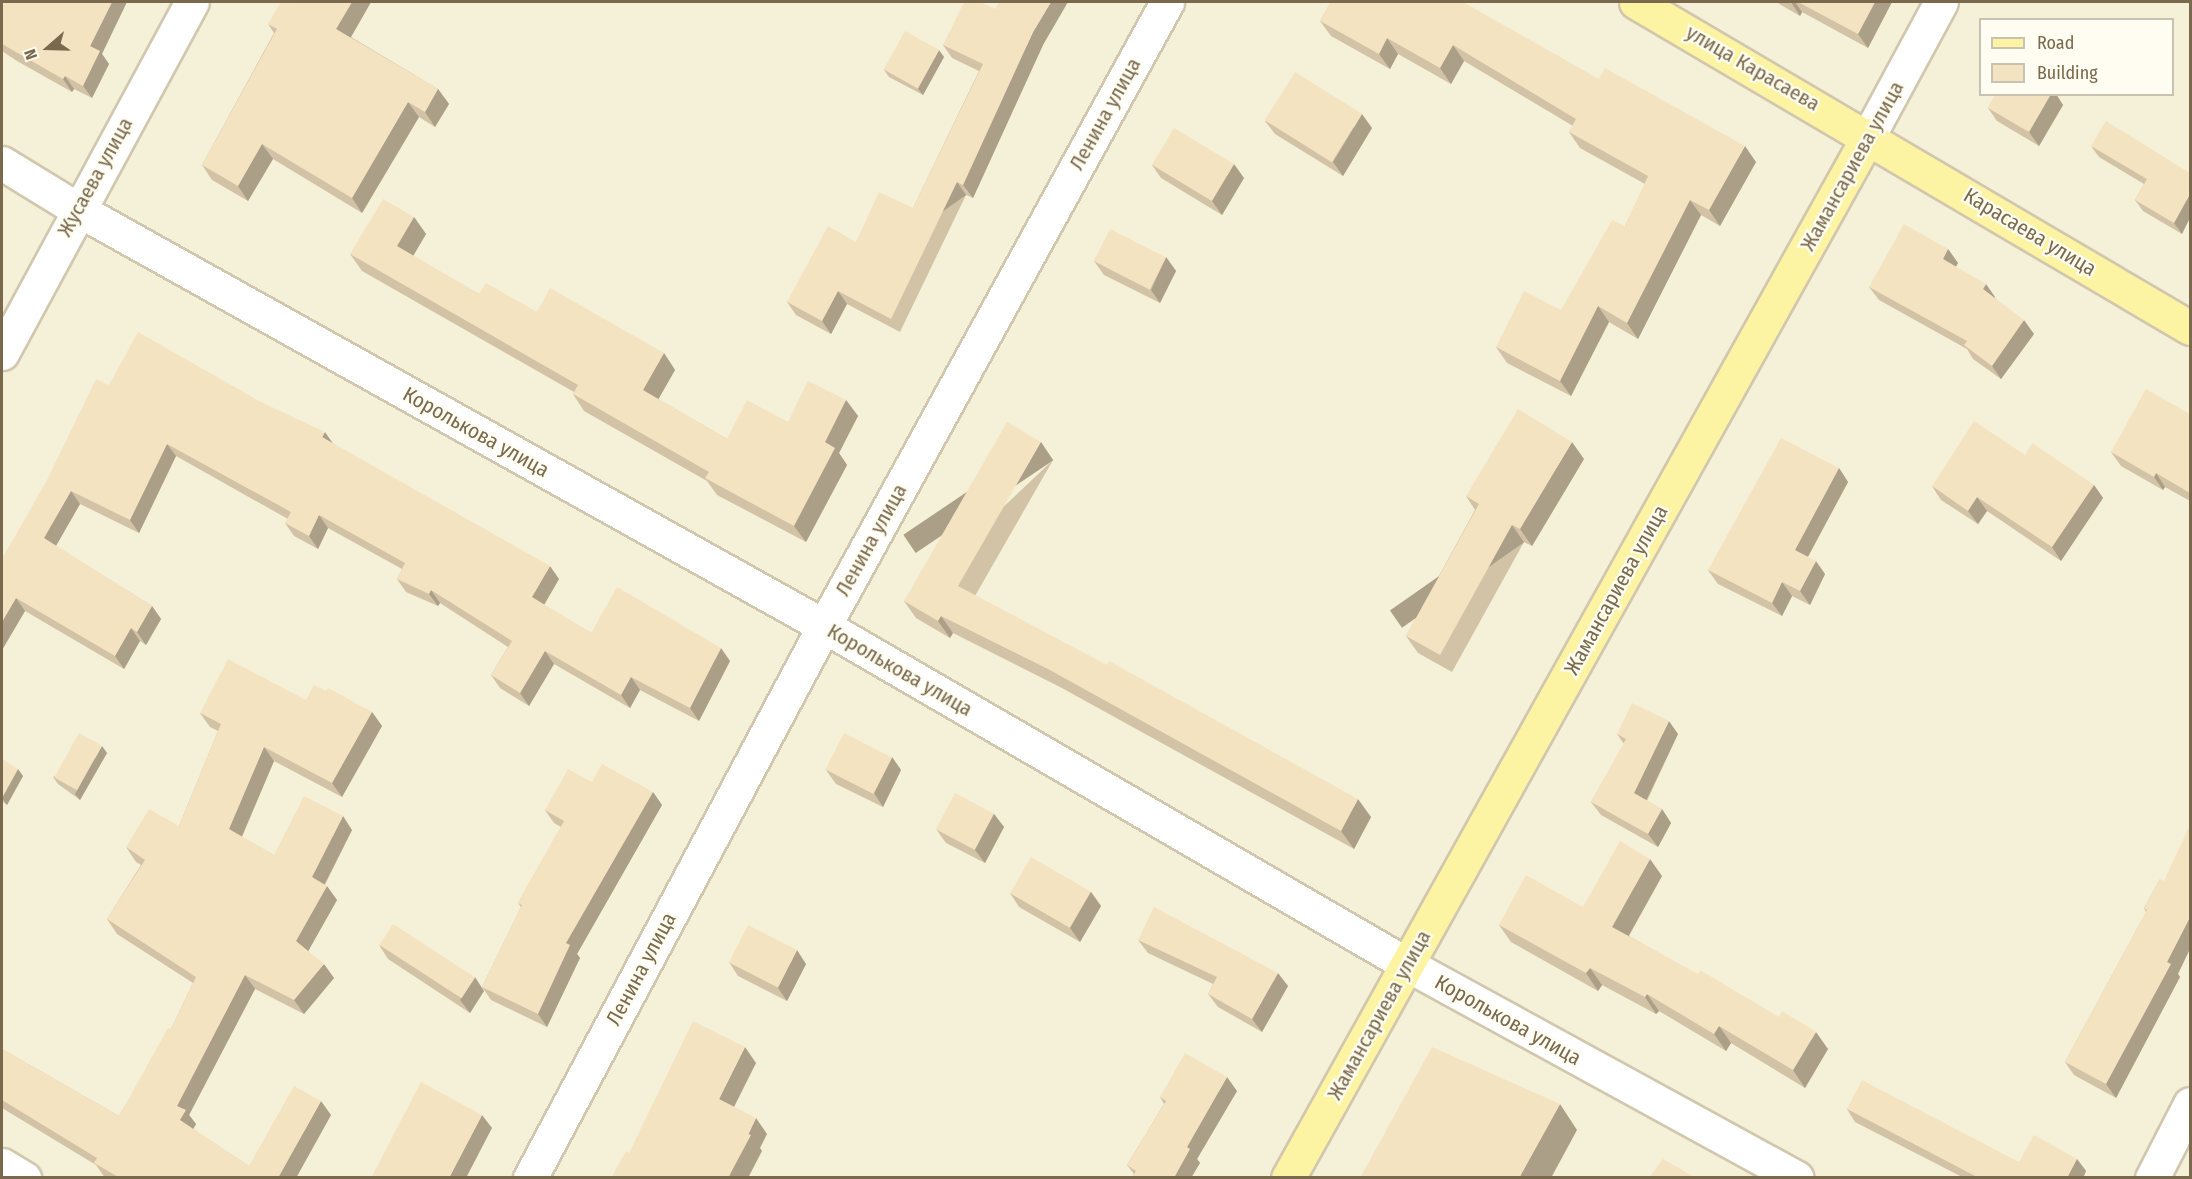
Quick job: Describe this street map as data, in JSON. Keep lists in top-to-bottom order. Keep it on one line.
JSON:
{"streets":{"main road":["улица Карасаева","Жамансариева улица","Карасаева улица"],"street":["Ленина улица","Жусаева улица","Королькова улица"]},"crossings":[["улица Карасаева","Жамансариева улица"],["улица Карасаева","Карасаева улица"],["Ленина улица","Королькова улица"],["Жамансариева улица","Карасаева улица"],["Жамансариева улица","Королькова улица"],["Жусаева улица","Королькова улица"]],"legend":["Road","Building"],"north":"left"}
